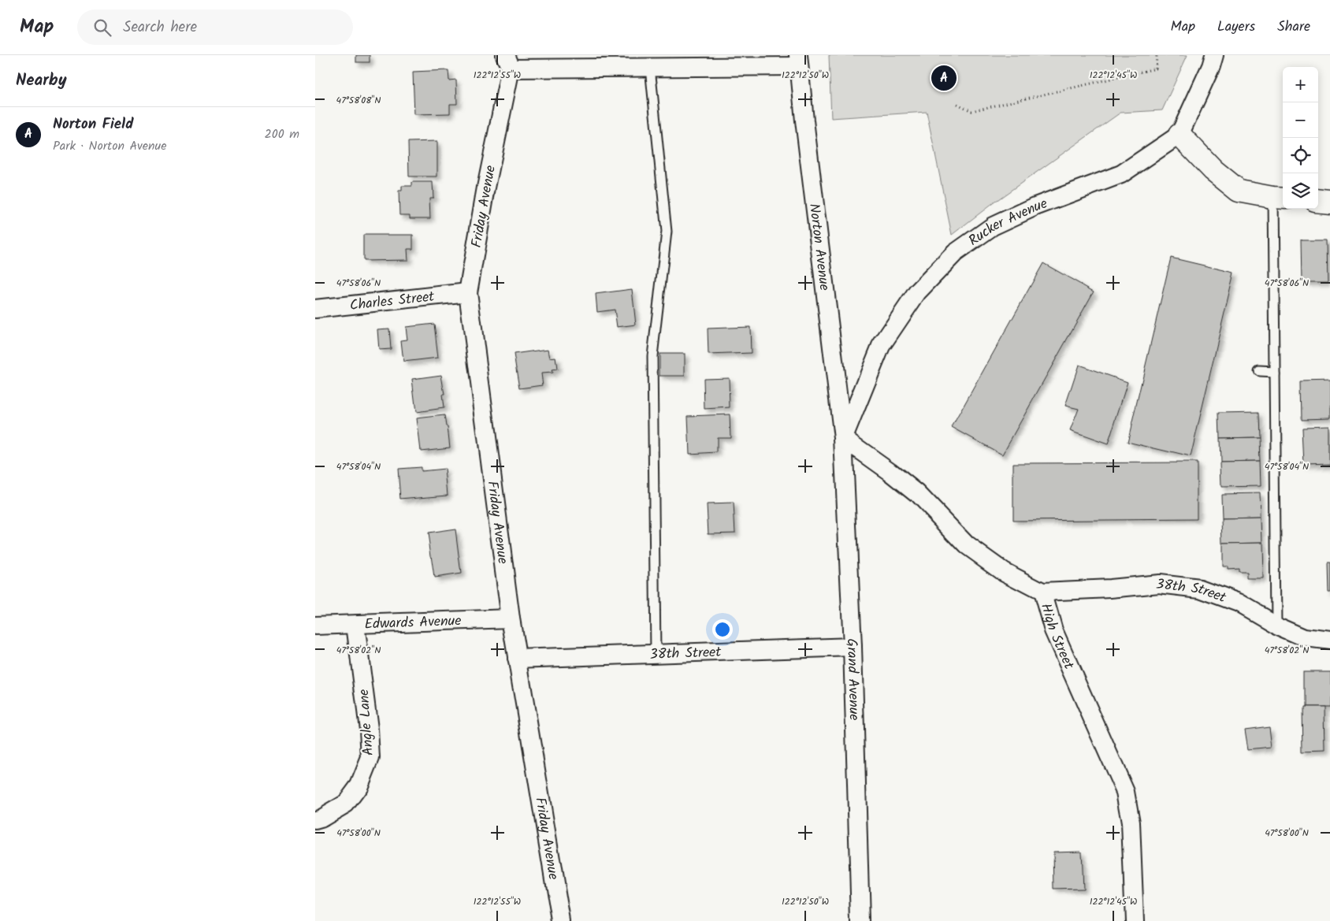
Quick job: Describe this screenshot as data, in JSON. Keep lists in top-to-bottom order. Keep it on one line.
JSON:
{"streets":{"street":["Friday Avenue","Rucker Avenue","Norton Avenue","Charles Street","38th Street","Edwards Avenue","High Street","Grand Avenue","Angle Lane"]},"crossings":[["Friday Avenue","Charles Street"],["Friday Avenue","38th Street"],["Friday Avenue","Edwards Avenue"],["Rucker Avenue","Norton Avenue"],["Rucker Avenue","High Street"],["Rucker Avenue","Grand Avenue"],["Norton Avenue","High Street"],["Norton Avenue","Grand Avenue"],["38th Street","High Street"],["38th Street","Grand Avenue"],["Edwards Avenue","Angle Lane"],["High Street","Grand Avenue"]],"page":{"header":"Map","search":"Search here","nav":["Map","Layers","Share"],"heading":"Nearby","pins":"A","map_buttons":["+","−"],"list":[{"mark":"A","name":"Norton Field","note":"Park · Norton Avenue","value":"200 m"}]},"coordinates":["122°12'55\"W","122°12'50\"W","122°12'45\"W","47°58'08\"N","47°58'06\"N","47°58'04\"N","47°58'02\"N","47°58'00\"N"]}
